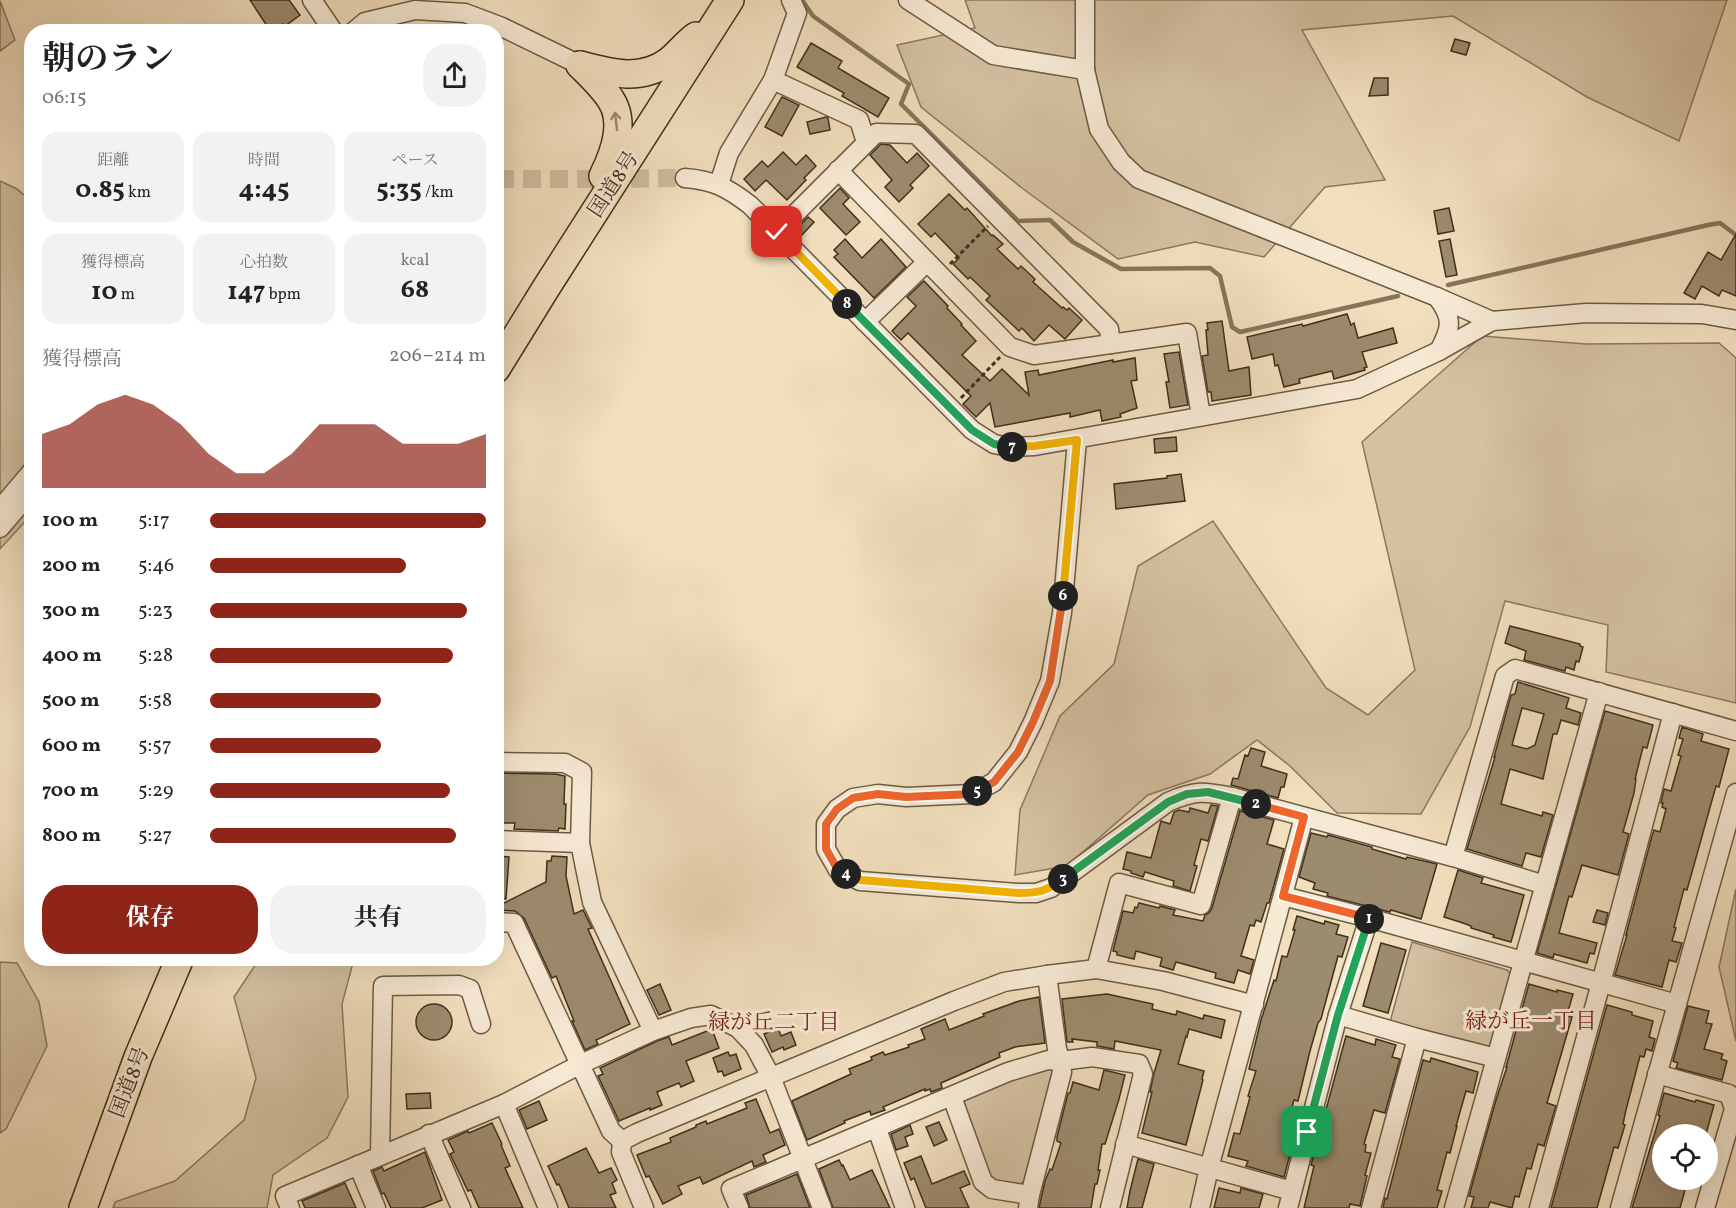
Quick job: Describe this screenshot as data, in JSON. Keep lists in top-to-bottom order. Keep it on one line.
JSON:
{"streets":{"highway":["国道8号"]},"districts":["緑が丘一丁目","緑が丘二丁目"],"page":{"heading":["朝のラン","06:15"],"stats":[["距離","0.85 km"],["時間","4:45"],["ペース","5:35 /km"],["獲得標高","10 m"],["心拍数","147 bpm"],["kcal","68"]],"pins":["8","7","6","5","2","4","3","1"],"chart":["獲得標高","206–214 m"],"list":[{"name":"100 m","note":"5:17"},{"name":"200 m","note":"5:46"},{"name":"300 m","note":"5:23"},{"name":"400 m","note":"5:28"},{"name":"500 m","note":"5:58"},{"name":"600 m","note":"5:57"},{"name":"700 m","note":"5:29"},{"name":"800 m","note":"5:27"}],"buttons":["保存","共有"]}}
